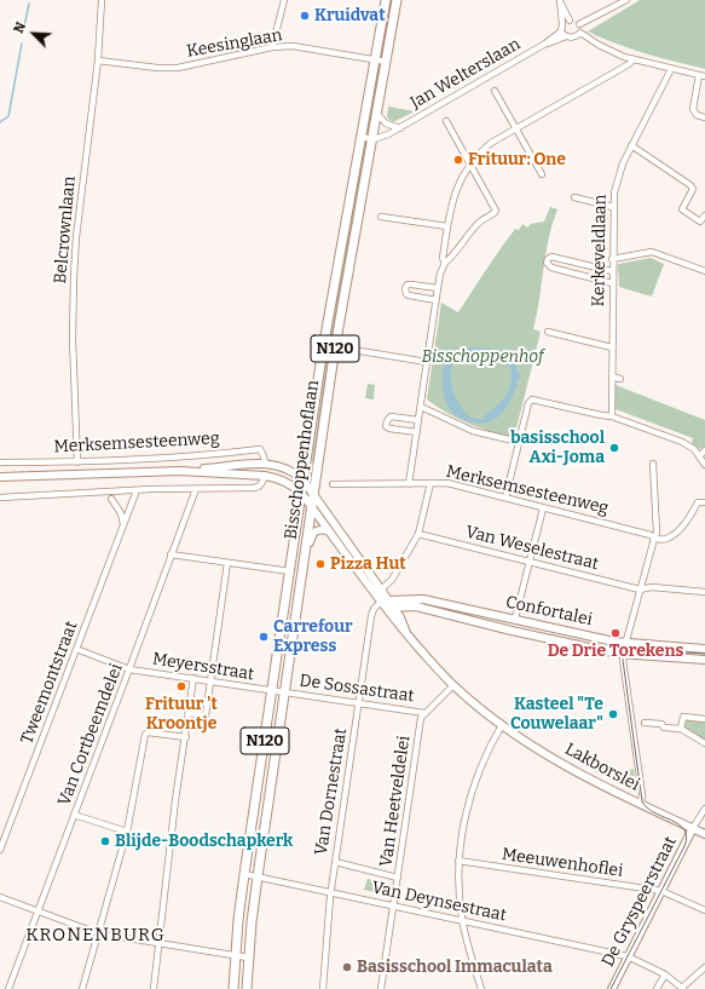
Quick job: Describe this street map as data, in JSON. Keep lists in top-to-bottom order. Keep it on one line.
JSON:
{"streets":{"main road":["N120","Bisschoppenhoflaan"],"street":["Keesinglaan","Jan Welterslaan","Belcrownlaan","Kerkeveldlaan","Merksemsesteenweg","Van Weselestraat","Confortalei","Meyersstraat","Tweemontstraat","De Sossastraat","Van Cortbeemdelei","Lakborslei","Van Dornestraat","Van Heetveldelei","Meeuwenhoflei","Van Deynsestraat","De Gryspeerstraat"]},"crossings":[["Keesinglaan","Belcrownlaan"],["Keesinglaan","Bisschoppenhoflaan"],["Jan Welterslaan","Bisschoppenhoflaan"],["Belcrownlaan","Merksemsesteenweg"],["Merksemsesteenweg","Bisschoppenhoflaan"],["Merksemsesteenweg","Lakborslei"],["Bisschoppenhoflaan","Meyersstraat"],["Bisschoppenhoflaan","De Sossastraat"],["Bisschoppenhoflaan","Lakborslei"],["Bisschoppenhoflaan","Van Deynsestraat"],["Confortalei","Lakborslei"],["Confortalei","Van Dornestraat"],["Meyersstraat","Tweemontstraat"],["Meyersstraat","Van Cortbeemdelei"],["De Sossastraat","Van Dornestraat"],["De Sossastraat","Van Heetveldelei"],["Lakborslei","Van Dornestraat"],["Lakborslei","De Gryspeerstraat"],["Van Dornestraat","Van Deynsestraat"],["Van Heetveldelei","Van Deynsestraat"],["Meeuwenhoflei","De Gryspeerstraat"],["Van Deynsestraat","De Gryspeerstraat"]],"districts":["KRONENBURG"],"parks":["Bisschoppenhof"],"places":["Kruidvat","Frituur: One","basisschool Axi-Joma","Pizza Hut","De Drie Torekens","Carrefour Express","Frituur 't Kroontje","Kasteel \"Te Couwelaar\"","Blijde-Boodschapkerk","Basisschool Immaculata"],"north":"top left"}
